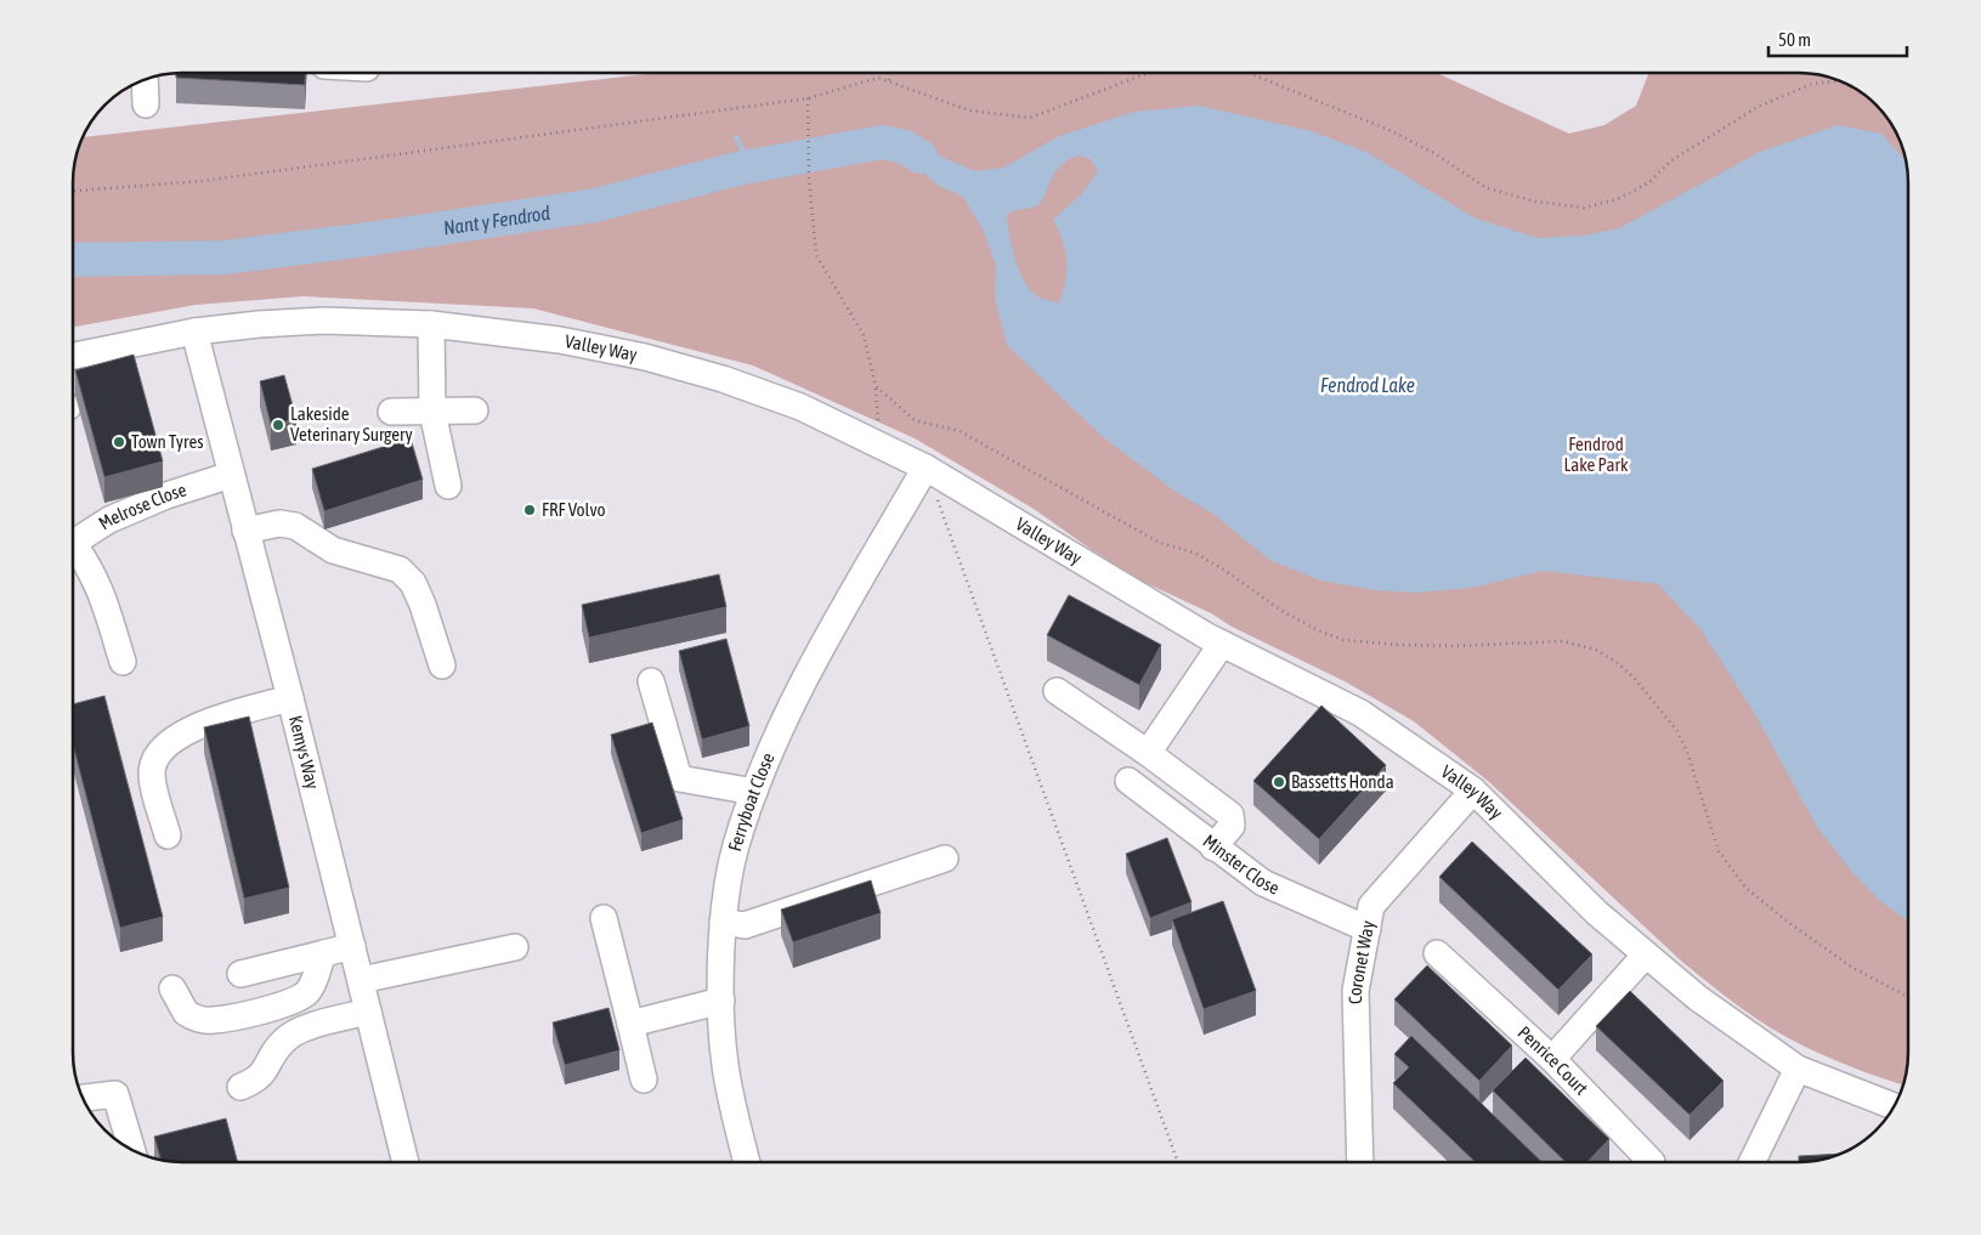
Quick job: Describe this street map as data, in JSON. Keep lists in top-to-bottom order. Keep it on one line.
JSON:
{"streets":{"street":["Valley Way","Melrose Close","Kemys Way","Ferryboat Close","Minster Close","Coronet Way","Penrice Court"]},"crossings":[["Valley Way","Kemys Way"],["Valley Way","Ferryboat Close"],["Valley Way","Coronet Way"],["Melrose Close","Kemys Way"],["Minster Close","Coronet Way"]],"water":["Nant y Fendrod","Fendrod Lake"],"parks":["Fendrod Lake Park"],"places":["Lakeside Veterinary Surgery","Town Tyres","FRF Volvo","Bassetts Honda"],"scale_bar":"50 m"}
